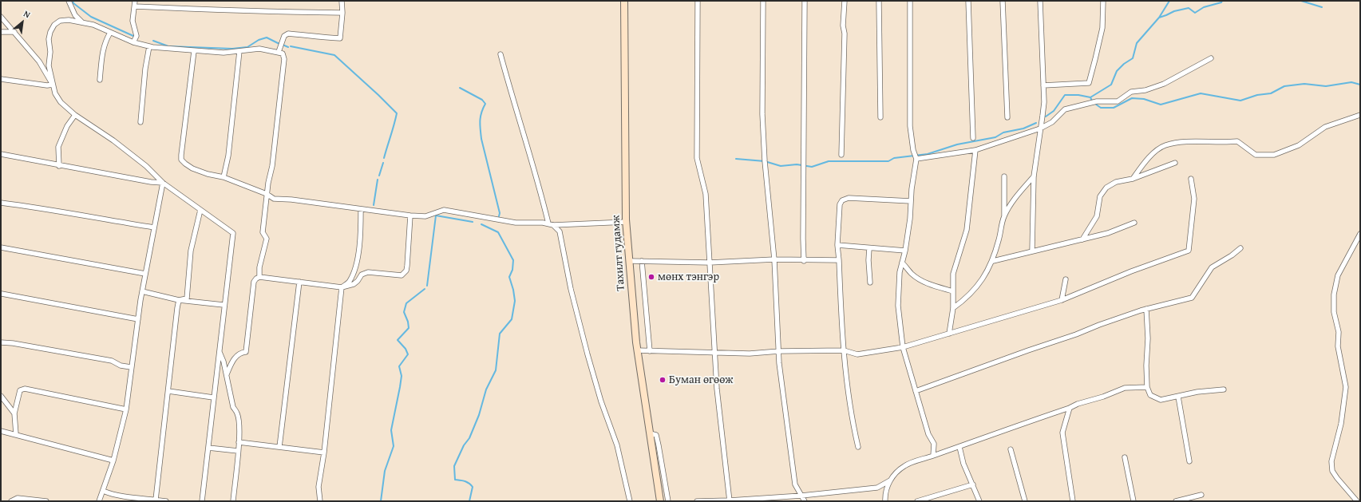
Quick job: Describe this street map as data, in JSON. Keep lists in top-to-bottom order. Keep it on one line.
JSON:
{"streets":{"main road":["Тахилт гудамж"]},"places":["мөнх тэнгэр","Буман өгөөж"],"north":"top right"}
